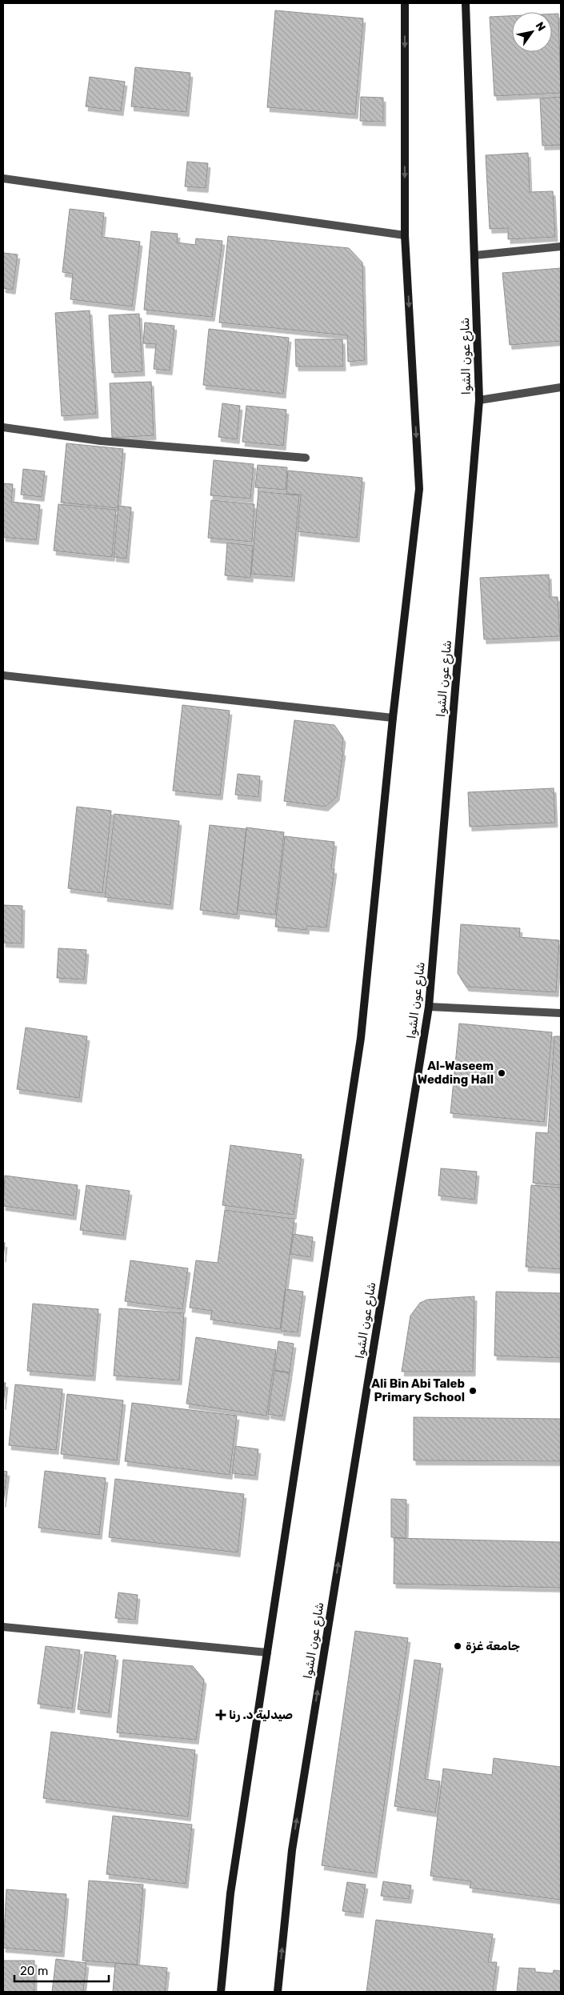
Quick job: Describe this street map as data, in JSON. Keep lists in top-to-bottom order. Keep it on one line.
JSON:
{"streets":{"main road":["شارع عون الشوا"]},"places":{"other":["Al-Waseem Wedding Hall","Ali Bin Abi Taleb Primary School","جامعة غزة"],"health":["صيدلية د. رنا"]},"scale_bar":"20 m","north":"top right"}
